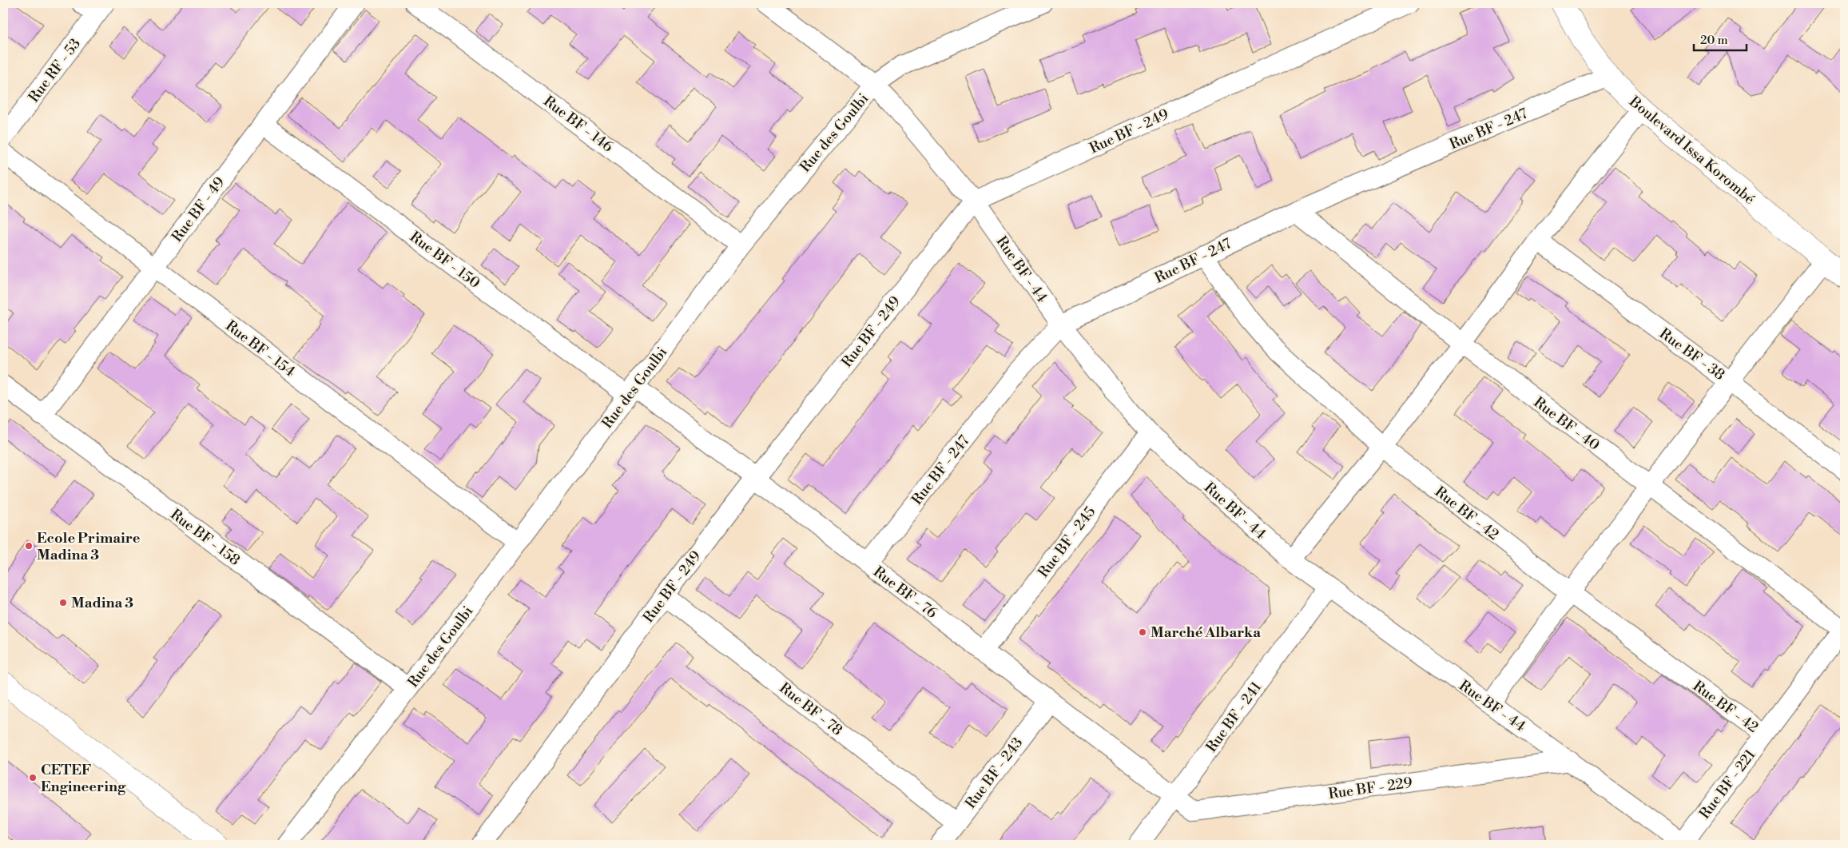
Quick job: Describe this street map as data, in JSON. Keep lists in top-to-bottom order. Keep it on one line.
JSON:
{"streets":{"street":["Rue RF - 53","Rue BF - 146","Rue BF - 247","Rue BF - 249","Rue des Goulbi","Boulevard Issa Korombé","Rue BF - 49","Rue BF - 150","Rue BF - 44","Rue BF - 154","Rue BF - 38","Rue BF - 40","Rue BF - 42","Rue BF - 158","Rue BF - 245","Rue BF - 76","Rue BF - 78","Rue BF - 241","Rue BF - 243","Rue BF - 221","Rue BF - 229"]},"crossings":[["Rue BF - 146","Rue des Goulbi"],["Rue BF - 247","Boulevard Issa Korombé"],["Rue BF - 247","Rue BF - 44"],["Rue BF - 247","Rue BF - 40"],["Rue BF - 247","Rue BF - 42"],["Rue BF - 247","Rue BF - 76"],["Rue BF - 249","Rue BF - 44"],["Rue BF - 249","Rue BF - 76"],["Rue BF - 249","Rue BF - 78"],["Rue des Goulbi","Rue BF - 150"],["Rue des Goulbi","Rue BF - 44"],["Rue des Goulbi","Rue BF - 154"],["Rue des Goulbi","Rue BF - 158"],["Rue des Goulbi","Rue BF - 76"],["Rue BF - 49","Rue BF - 150"],["Rue BF - 49","Rue BF - 154"],["Rue BF - 49","Rue BF - 158"],["Rue BF - 150","Rue BF - 76"],["Rue BF - 44","Rue BF - 245"],["Rue BF - 44","Rue BF - 241"],["Rue BF - 44","Rue BF - 221"],["Rue BF - 44","Rue BF - 229"],["Rue BF - 40","Rue BF - 221"],["Rue BF - 42","Rue BF - 221"],["Rue BF - 245","Rue BF - 76"],["Rue BF - 76","Rue BF - 241"],["Rue BF - 76","Rue BF - 243"],["Rue BF - 76","Rue BF - 229"],["Rue BF - 78","Rue BF - 243"],["Rue BF - 241","Rue BF - 229"]],"places":["Ecole Primaire Madina 3","Madina 3","Marché Albarka","CETEF Engineering"],"scale_bar":"20 m"}
